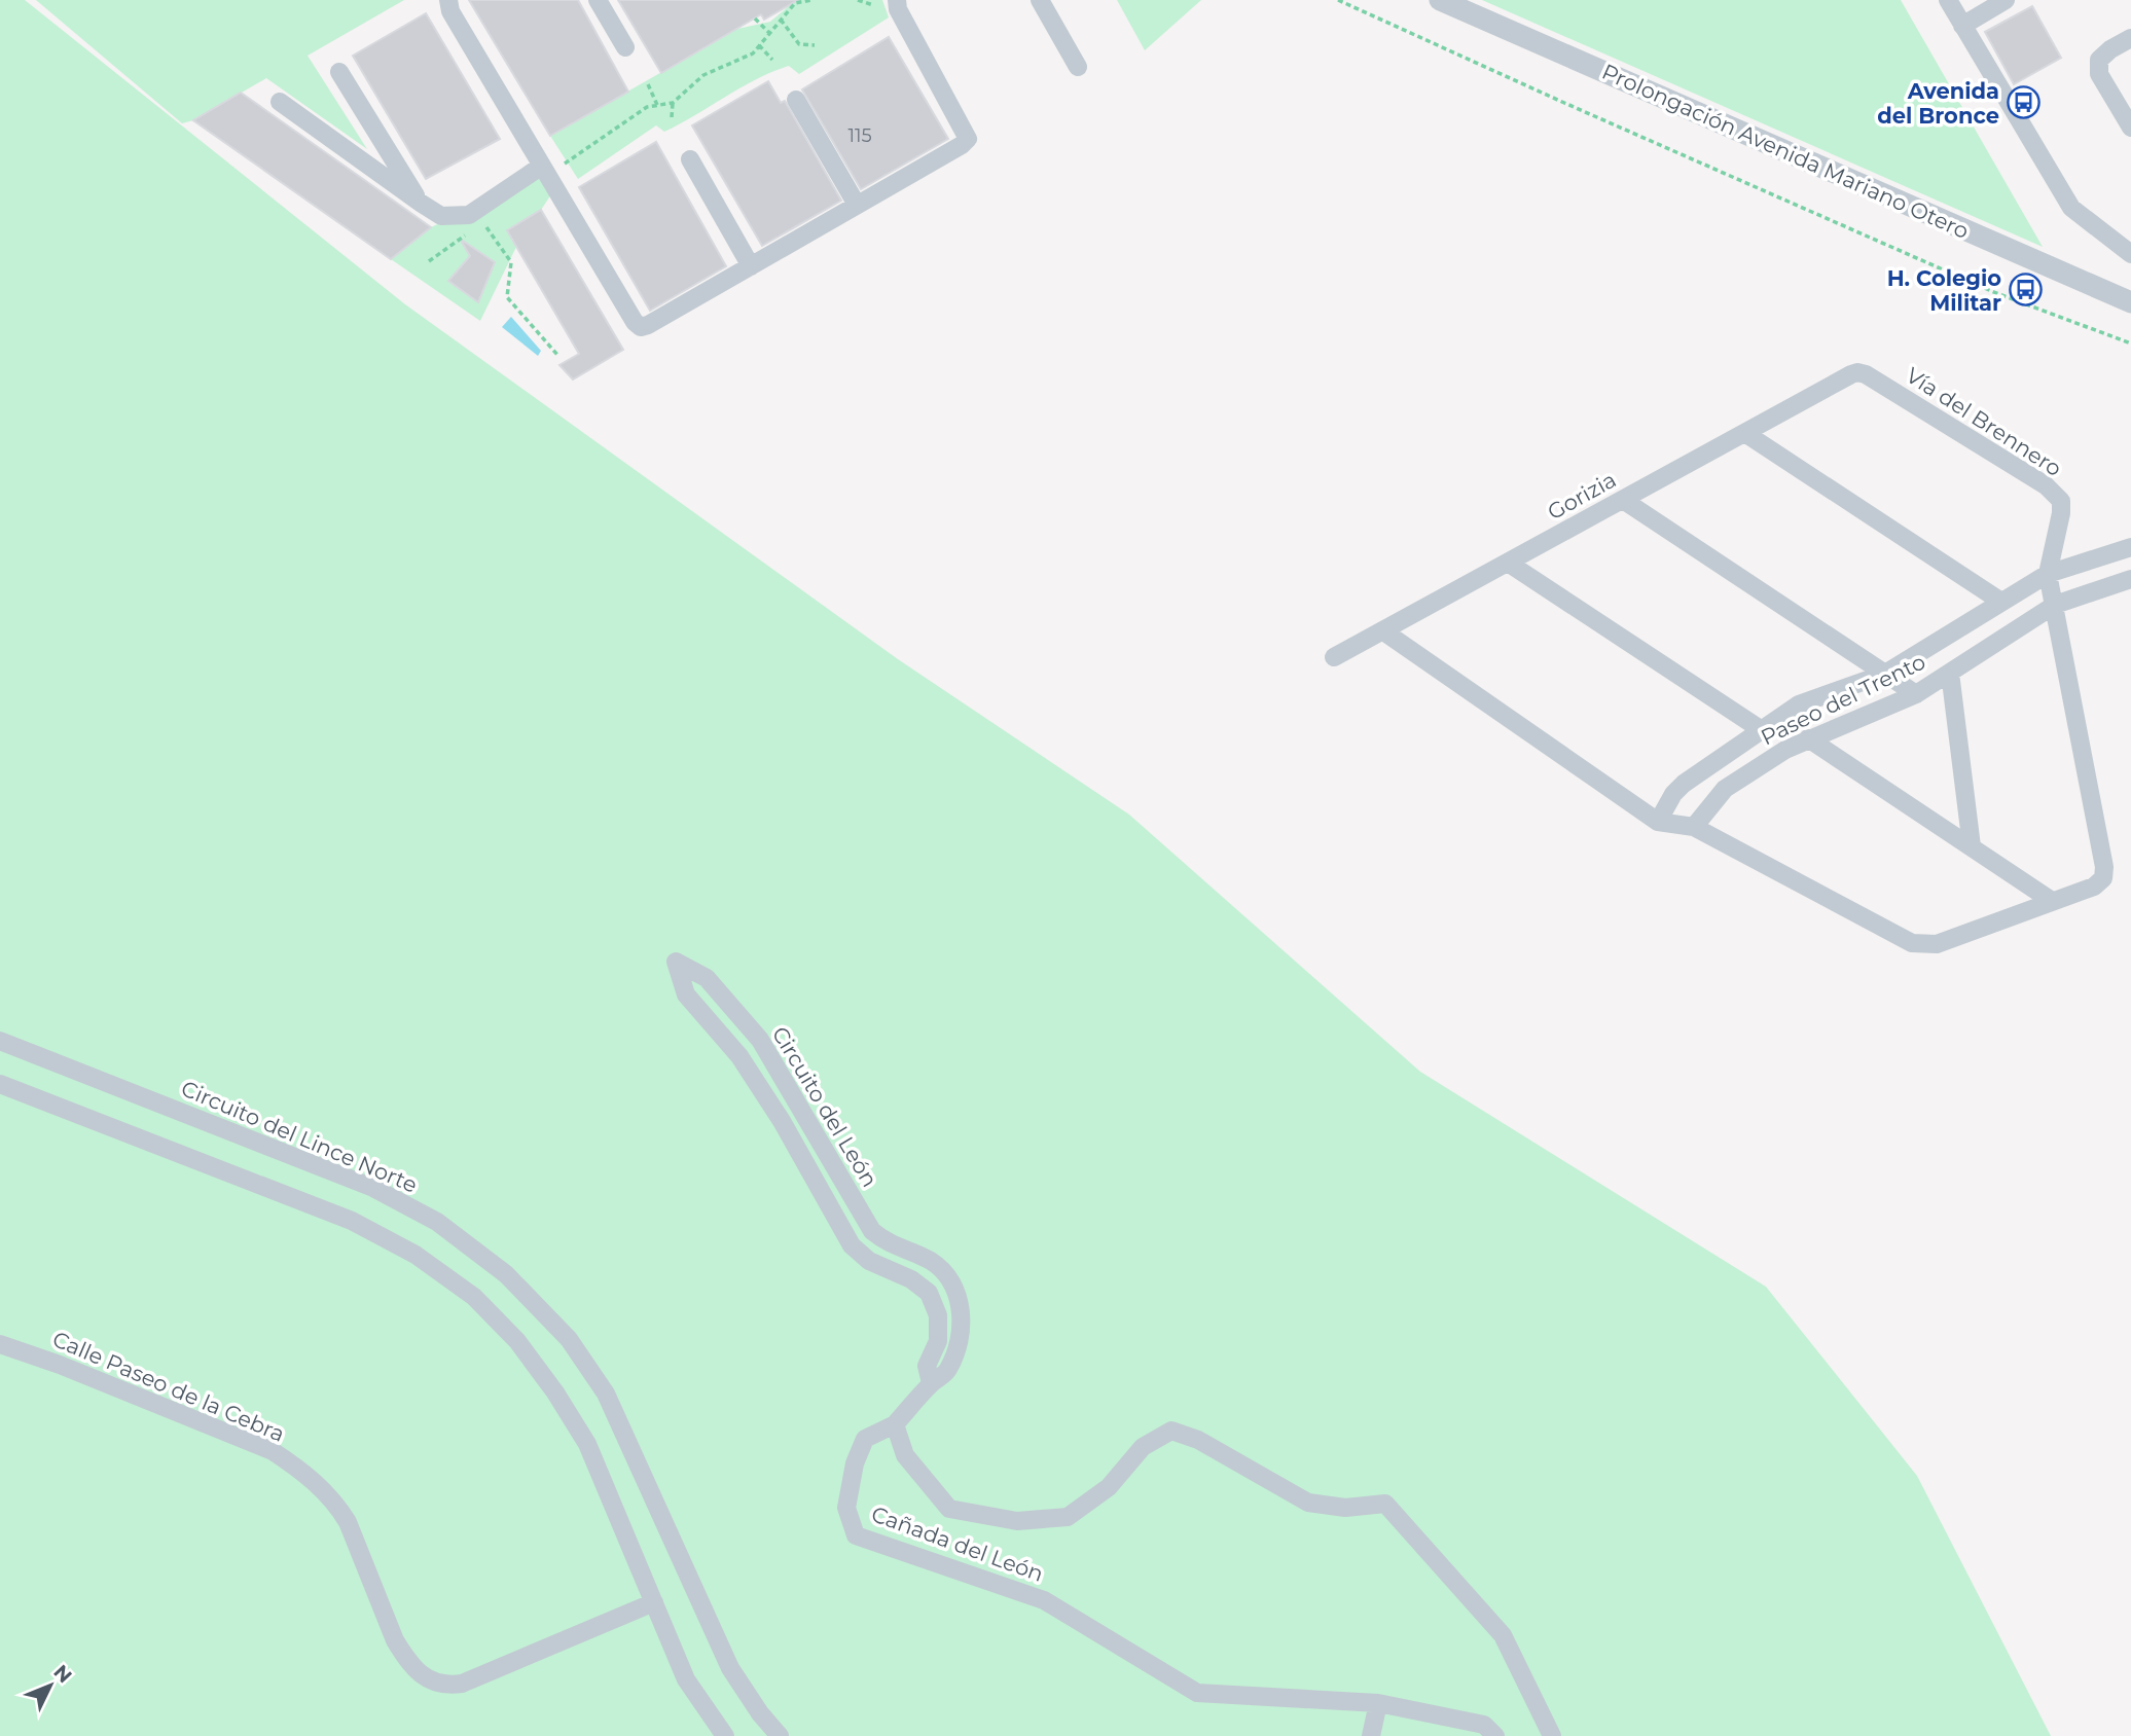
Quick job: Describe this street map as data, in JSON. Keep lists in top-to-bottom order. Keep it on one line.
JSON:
{"streets":{"street":["Prolongación Avenida Mariano Otero","Vía del Brennero","Gorizia","Paseo del Trento","Circuito del León","Circuito del Lince Norte","Calle Paseo de la Cebra","Cañada del León"]},"crossings":[["Vía del Brennero","Gorizia"],["Vía del Brennero","Paseo del Trento"],["Circuito del León","Cañada del León"]],"places":{"bus stop":["Avenida del Bronce","H. Colegio Militar"]},"house_numbers":["115"],"north":"top right"}
